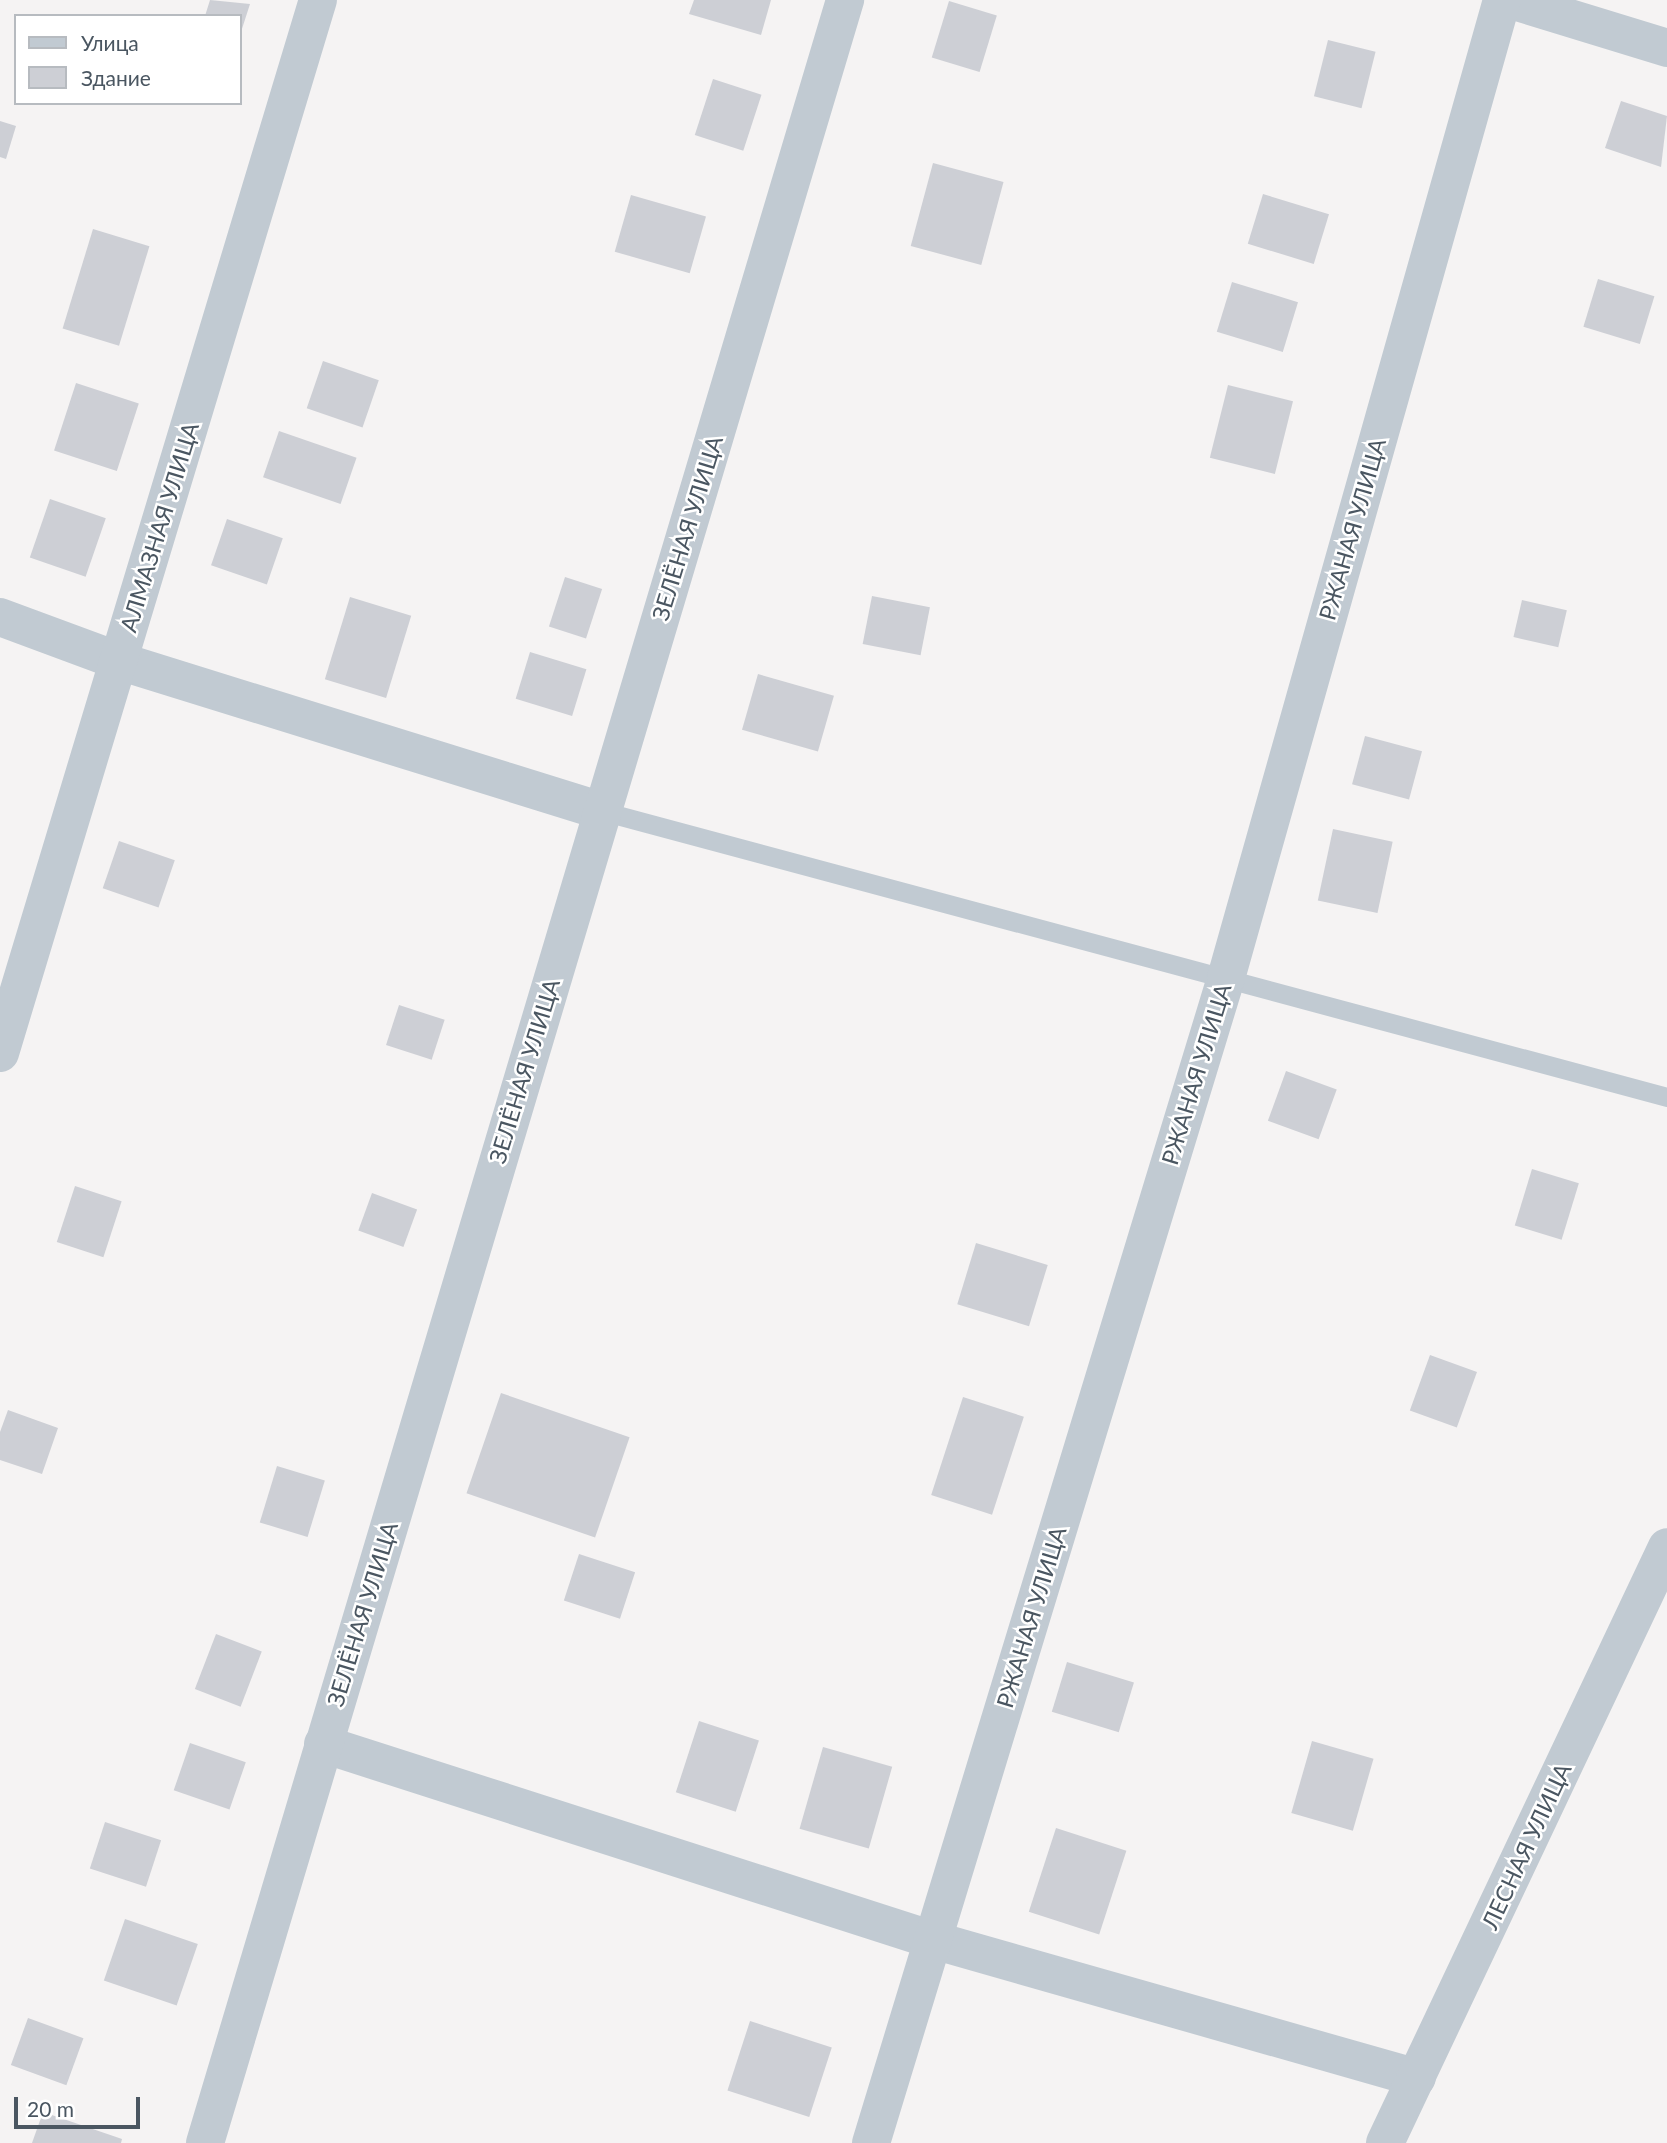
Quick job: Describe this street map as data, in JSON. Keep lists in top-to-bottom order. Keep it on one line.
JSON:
{"streets":{"street":["АЛМАЗНАЯ УЛИЦА","ЗЕЛЁНАЯ УЛИЦА","РЖАНАЯ УЛИЦА","ЛЕСНАЯ УЛИЦА"]},"legend":["Улица","Здание"],"scale_bar":"20 m"}
